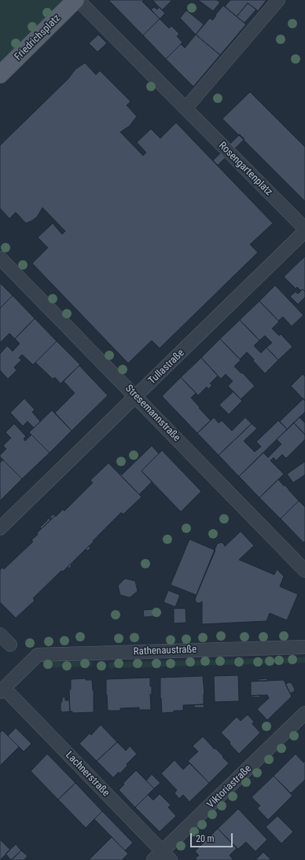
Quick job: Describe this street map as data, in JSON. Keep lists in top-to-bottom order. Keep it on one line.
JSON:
{"streets":{"main road":["Friedrichsplatz"],"street":["Rosengartenplatz","Tullastraße","Stresemannstraße","Rathenaustraße","Lachnerstraße","Viktoriastraße"]},"crossings":[["Rosengartenplatz","Tullastraße"],["Tullastraße","Stresemannstraße"],["Rathenaustraße","Lachnerstraße"],["Lachnerstraße","Viktoriastraße"]],"scale_bar":"20 m"}
